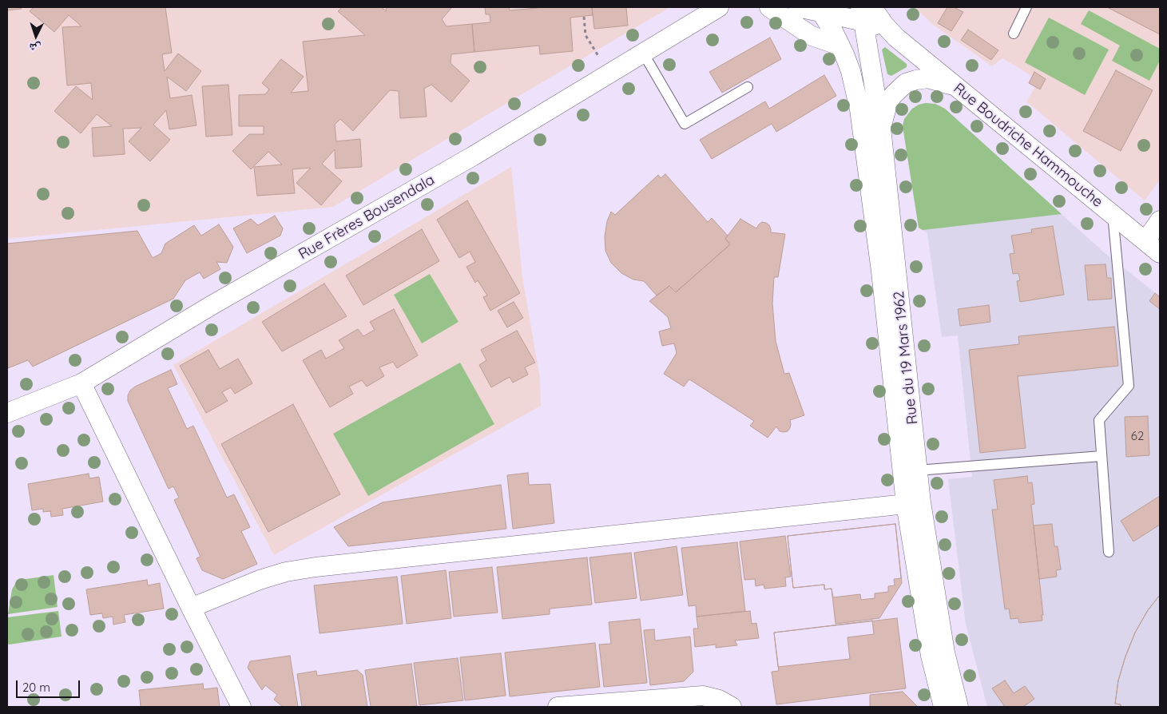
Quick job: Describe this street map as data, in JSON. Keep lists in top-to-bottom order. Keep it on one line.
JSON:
{"streets":{"street":["Rue Boudriche Hammouche","Rue Frères Bousendala","Rue du 19 Mars 1962"]},"crossings":[["Rue Boudriche Hammouche","Rue du 19 Mars 1962"]],"house_numbers":["62"],"scale_bar":"20 m","north":"bottom"}
